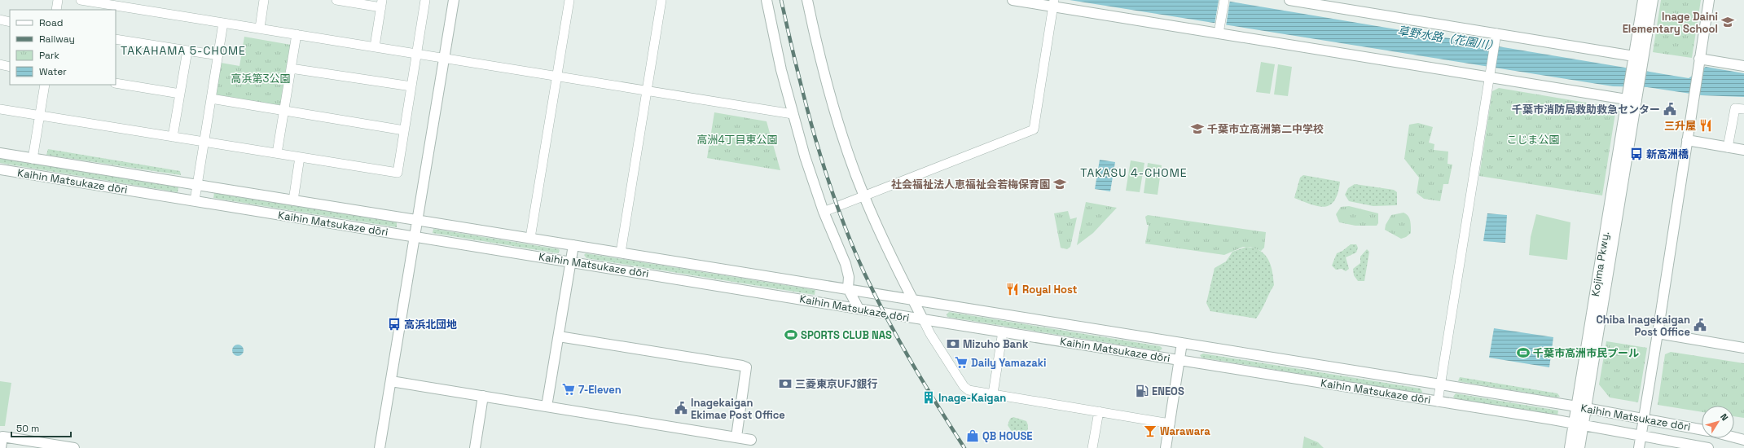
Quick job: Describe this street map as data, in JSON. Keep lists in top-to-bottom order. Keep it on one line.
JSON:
{"streets":{"street":["Kaihin Matsukaze dōri","Kojima Pkwy."]},"crossings":[["Kaihin Matsukaze dōri","Kojima Pkwy."]],"districts":["TAKAHAMA 5-CHOME","TAKASU 4-CHOME"],"water":["草野水路（花園川）"],"parks":["高浜第3公園","高洲4丁目東公園","こじま公園"],"places":{"school or university":["Inage Daini Elementary School","千葉市立高洲第二中学校","社会福祉法人恵福祉会若梅保育園"],"public building":["千葉市消防局救助救急センター","Chiba Inagekaigan Post Office","Inagekaigan Ekimae Post Office"],"restaurant":["三升屋","Royal Host"],"bus stop":["新高洲橋","高浜北団地"],"sports":["SPORTS CLUB NAS","千葉市高洲市民プール"],"bank":["Mizuho Bank","三菱東京UFJ銀行"],"supermarket":["Daily Yamazaki","7-Eleven"],"fuel station":["ENEOS"],"building":["Inage-Kaigan"],"bar":["Warawara"],"shop":["QB HOUSE"]},"legend":["Road","Railway","Park","Water"],"scale_bar":"50 m","north":"top right"}
